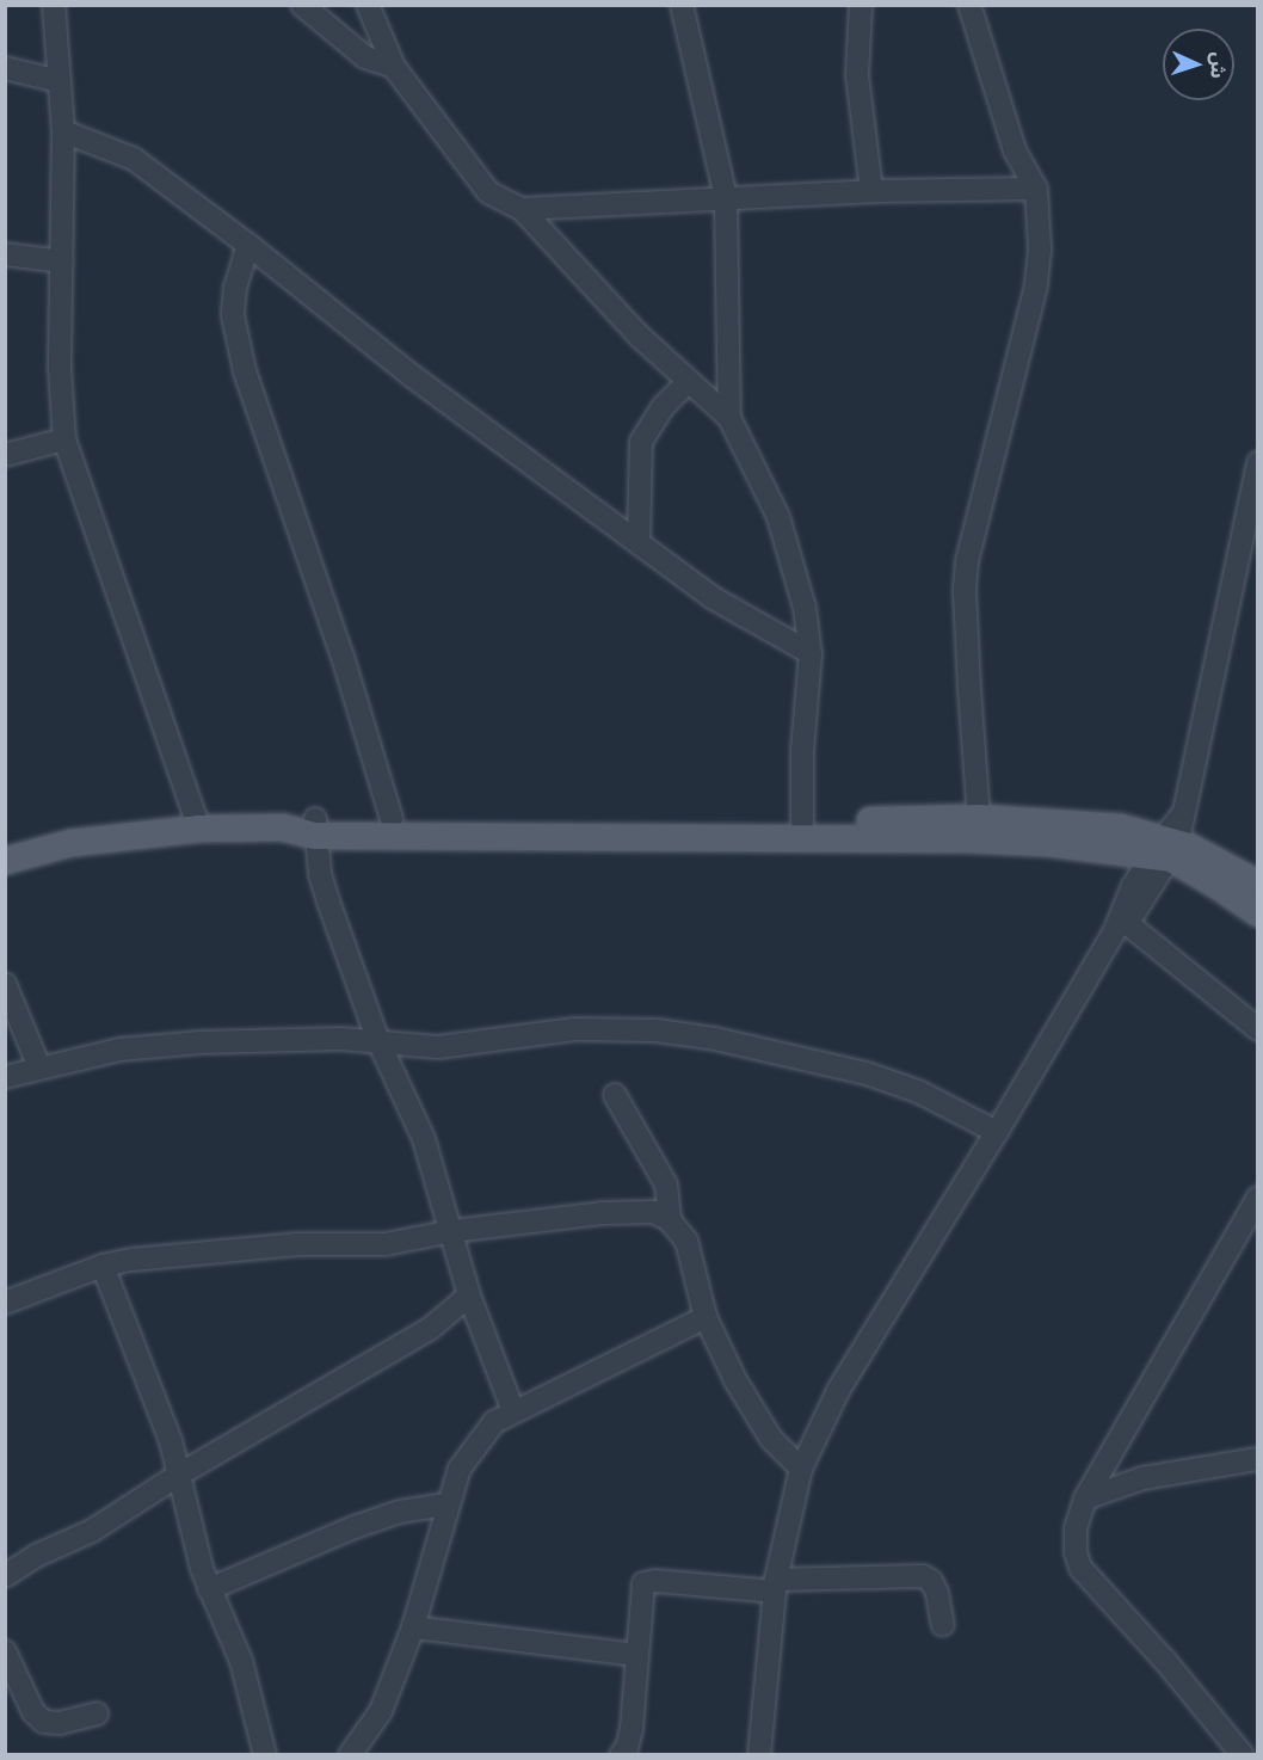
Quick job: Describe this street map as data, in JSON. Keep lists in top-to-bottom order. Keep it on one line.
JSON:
{"north":"right"}
